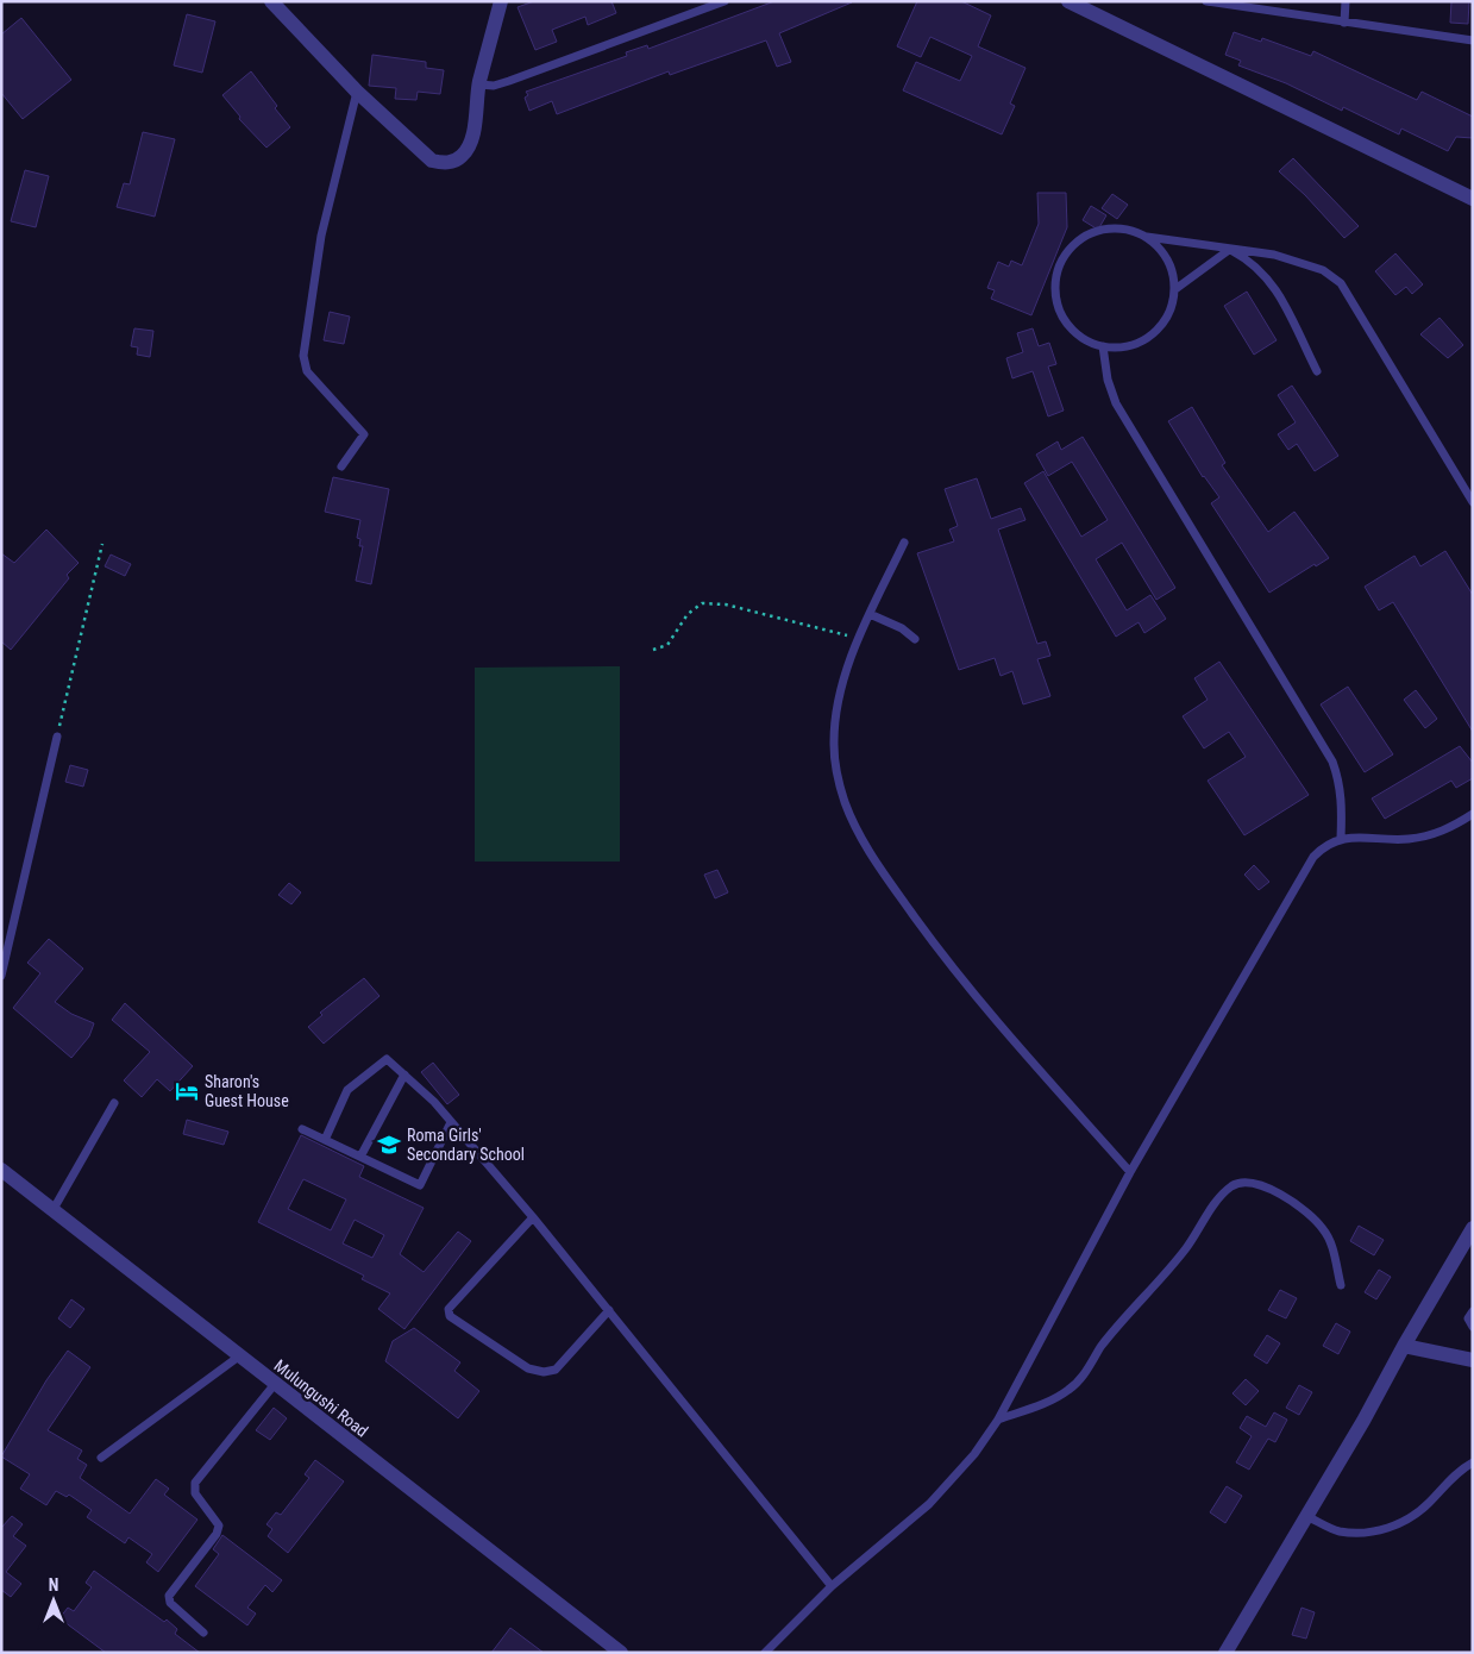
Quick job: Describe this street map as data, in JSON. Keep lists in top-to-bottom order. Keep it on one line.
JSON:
{"streets":{"street":["Mulungushi Road"]},"places":{"hotel":["Sharon's Guest House"],"school or university":["Roma Girls' Secondary School"]},"north":"top"}
